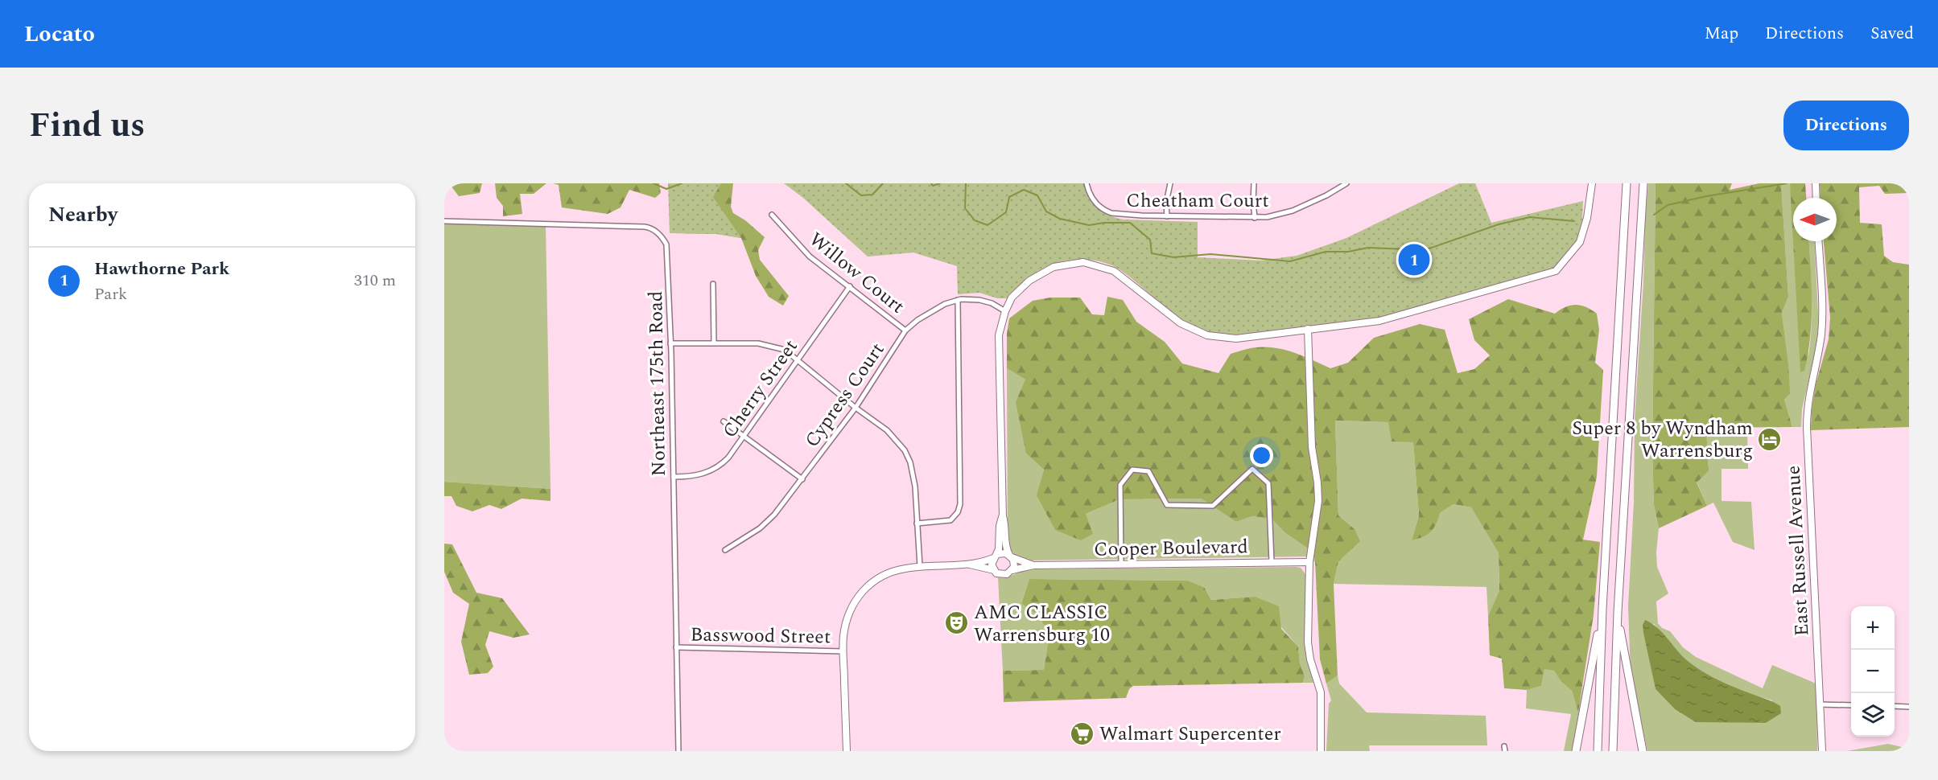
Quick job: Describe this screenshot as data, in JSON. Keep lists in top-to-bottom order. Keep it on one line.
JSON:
{"streets":{"street":["Cheatham Court","Willow Court","Northeast 175th Road","Cherry Street","Cypress Court","Cooper Boulevard","East Russell Avenue","Basswood Street"]},"crossings":[["Willow Court","Cherry Street"],["Willow Court","Cypress Court"],["Northeast 175th Road","Cherry Street"],["Northeast 175th Road","Basswood Street"]],"places":{"hotel":["Super 8 by Wyndham Warrensburg"],"theatre":["AMC CLASSIC Warrensburg 10"],"supermarket":["Walmart Supercenter"]},"north":"left","page":{"header":"Locato","nav":["Map","Directions","Saved"],"title":"Find us","buttons":"Directions","heading":"Nearby","pins":"1","list":[{"mark":"1","name":"Hawthorne Park","note":"Park","value":"310 m"}],"map_buttons":["+","−"]}}
